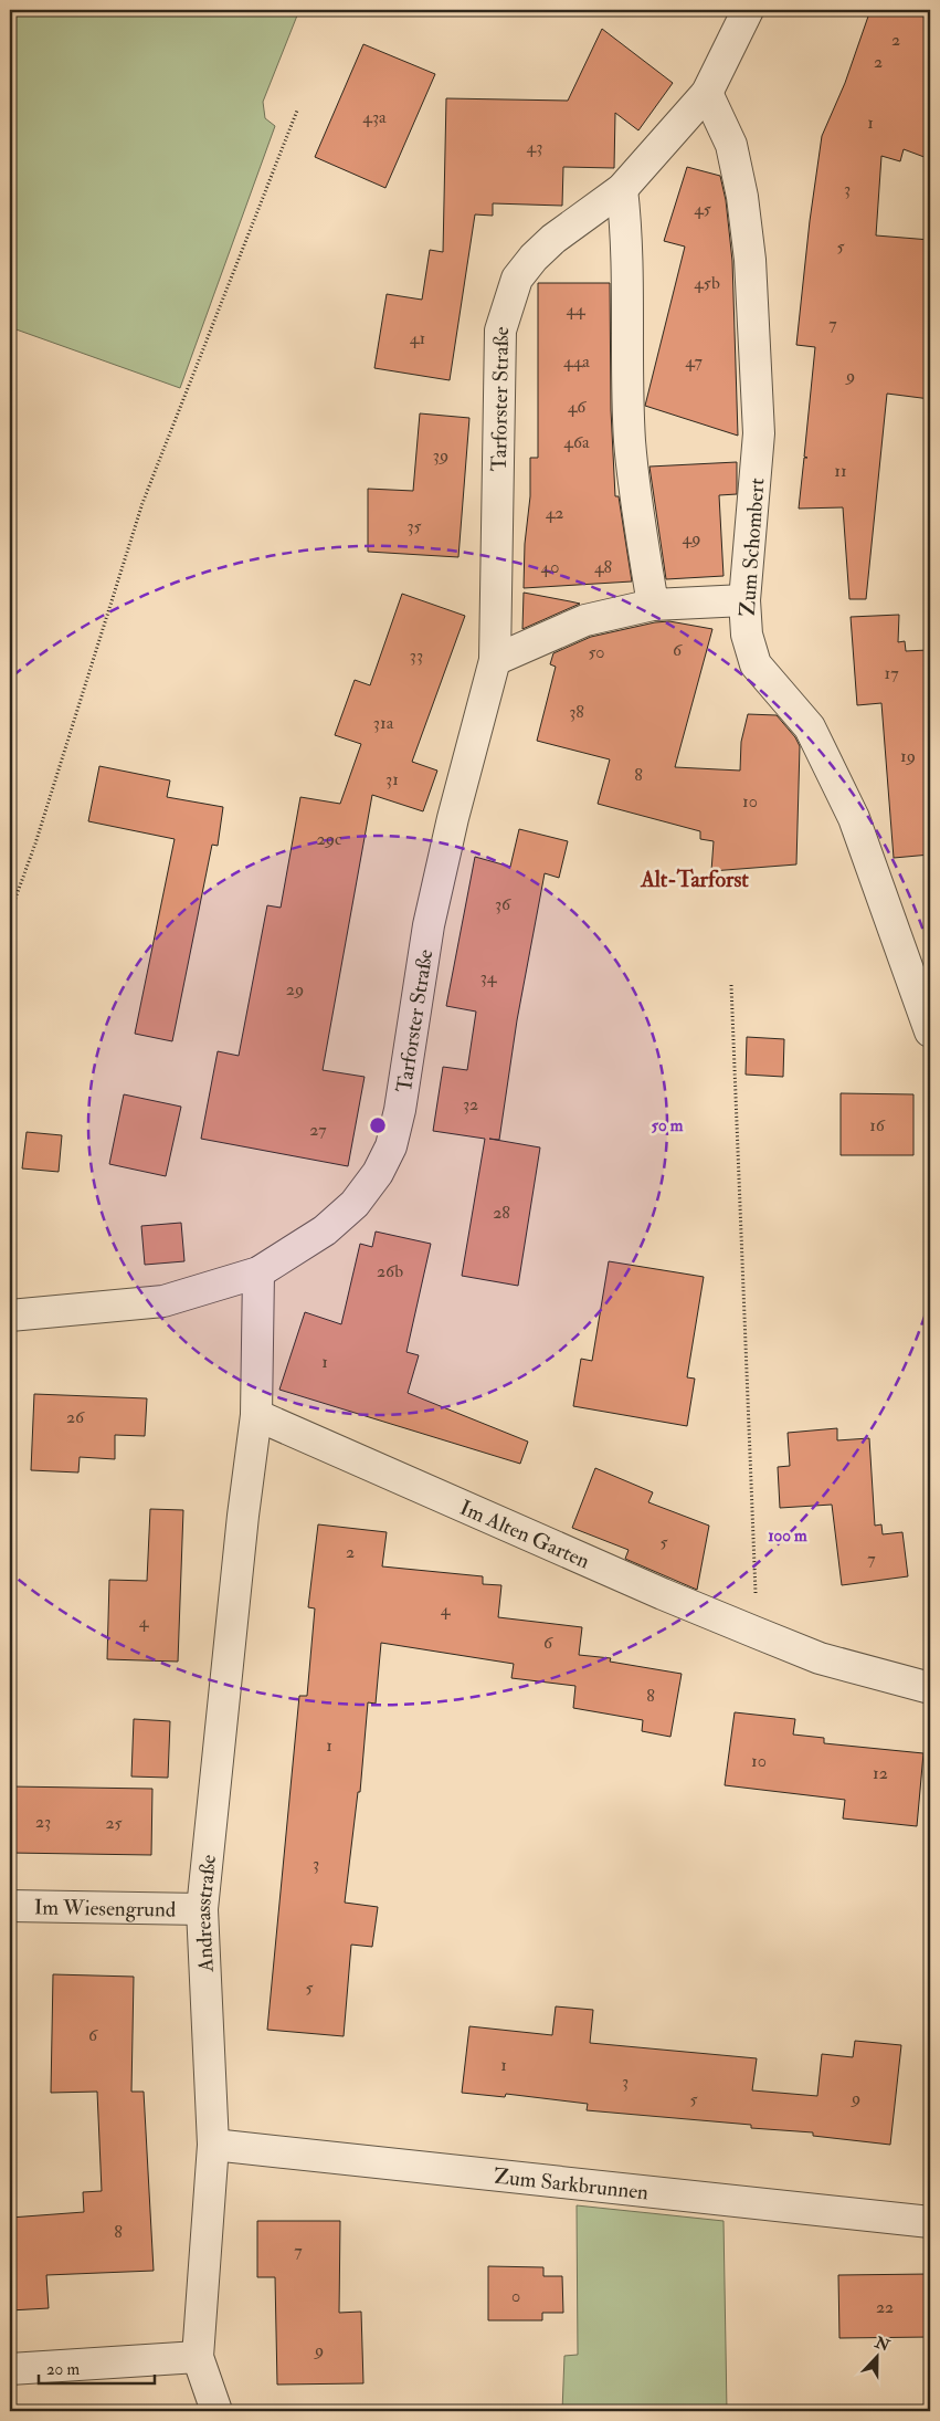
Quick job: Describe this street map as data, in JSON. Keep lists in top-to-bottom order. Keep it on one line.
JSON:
{"streets":{"street":["Tarforster Straße","Zum Schombert","Im Alten Garten","Im Wiesengrund","Andreasstraße","Zum Sarkbrunnen"]},"crossings":[["Tarforster Straße","Zum Schombert"],["Im Alten Garten","Andreasstraße"],["Im Wiesengrund","Andreasstraße"],["Andreasstraße","Zum Sarkbrunnen"]],"districts":["Alt-Tarforst"],"house_numbers":["2","2","43a","1","43","3","45","5","45b","44","7","41","44a","47","9","46","46a","39","11","42","35","49","40","48","6","50","33","17","38","31a","19","8","31","10","29c","36","34","29","32","16","27","28","26b","1","26","5","2","7","4","4","6","8","1","10","12","23","25","3","5","6","1","3","9","5","8","7","0","22","9"],"scale_bar":"20 m","north":"top","rings":["50 m","100 m"]}
